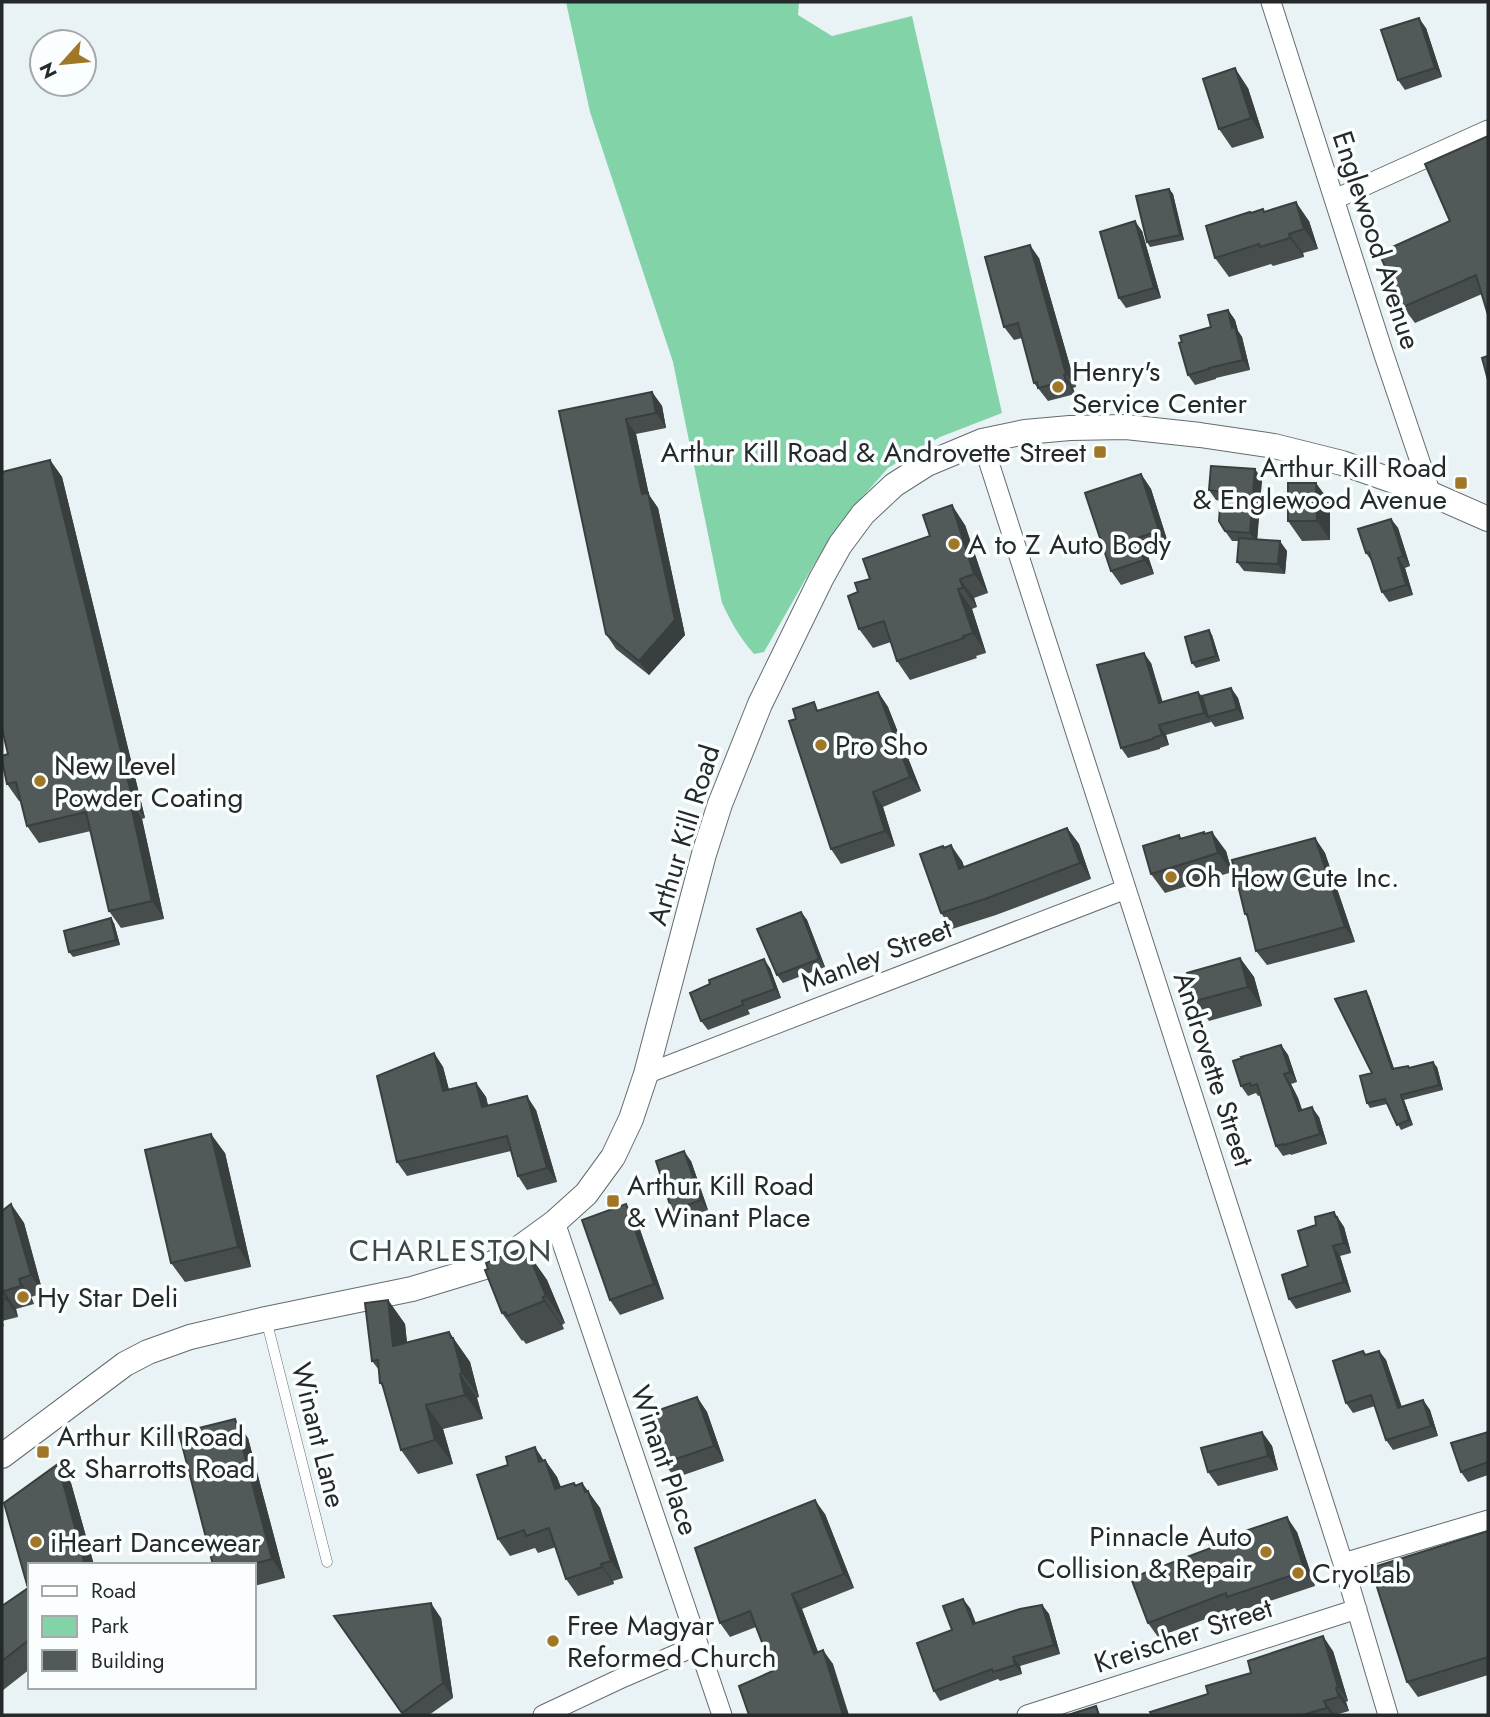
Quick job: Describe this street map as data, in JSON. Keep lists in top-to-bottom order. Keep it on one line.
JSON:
{"streets":{"street":["Englewood Avenue","Arthur Kill Road","Manley Street","Androvette Street","Winant Place","Kreischer Street"],"lane":["Winant Lane"]},"crossings":[["Englewood Avenue","Arthur Kill Road"],["Arthur Kill Road","Manley Street"],["Arthur Kill Road","Androvette Street"],["Arthur Kill Road","Winant Lane"],["Arthur Kill Road","Winant Place"],["Manley Street","Androvette Street"],["Androvette Street","Kreischer Street"]],"districts":["CHARLESTON"],"places":{"other":["Henry's Service Center","A to Z Auto Body","Pro Sho","New Level Powder Coating","Oh How Cute Inc.","Hy Star Deli","iHeart Dancewear","Pinnacle Auto Collision & Repair","CryoLab","Free Magyar Reformed Church"],"transit":["Arthur Kill Road & Androvette Street","Arthur Kill Road & Englewood Avenue","Arthur Kill Road & Winant Place","Arthur Kill Road & Sharrotts Road"]},"legend":["Road","Park","Building"],"north":"bottom left"}
